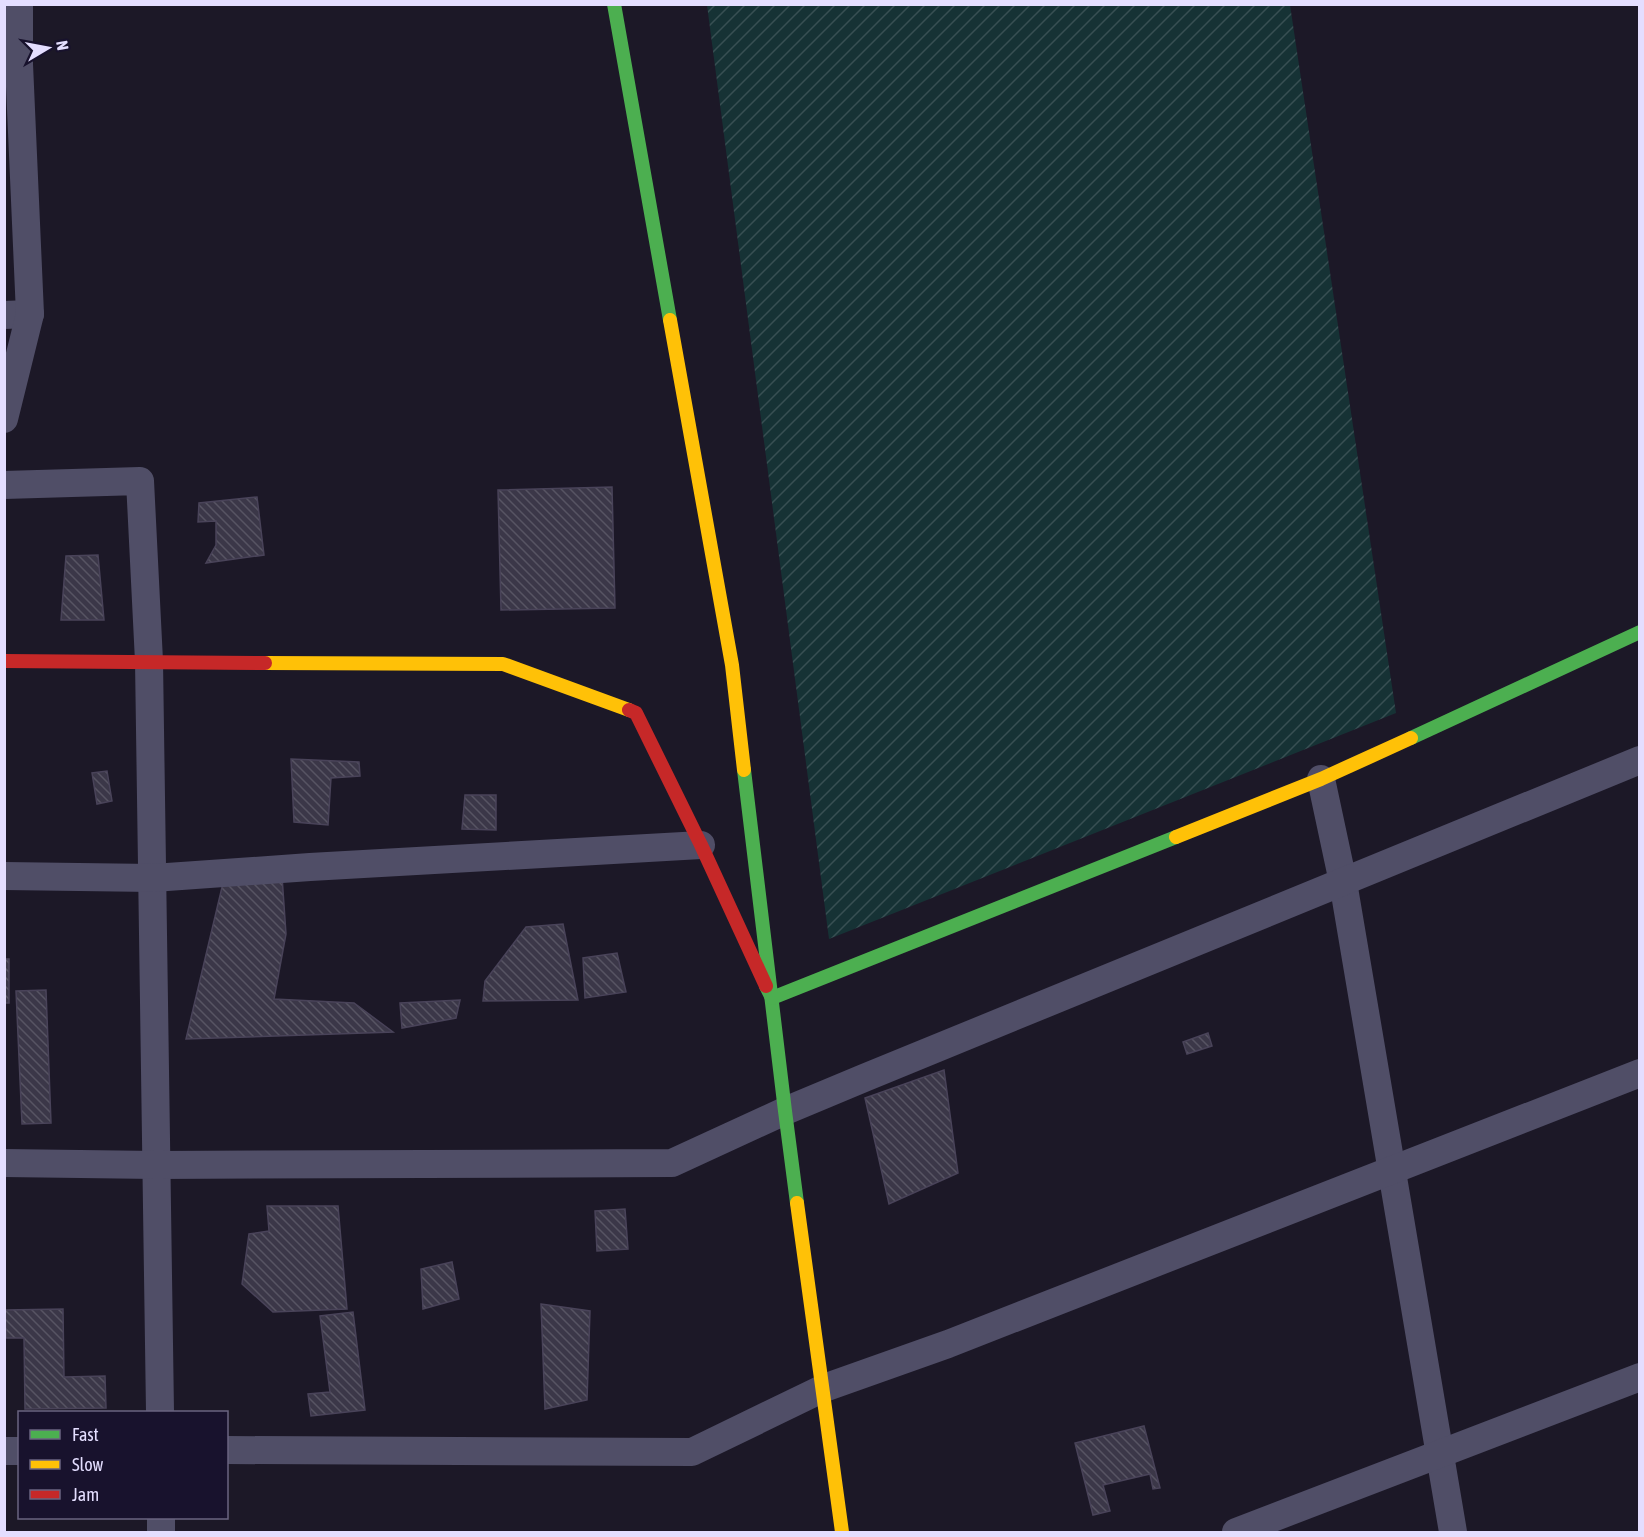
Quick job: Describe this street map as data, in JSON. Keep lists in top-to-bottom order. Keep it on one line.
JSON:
{"legend":["Fast","Slow","Jam"],"north":"right"}
